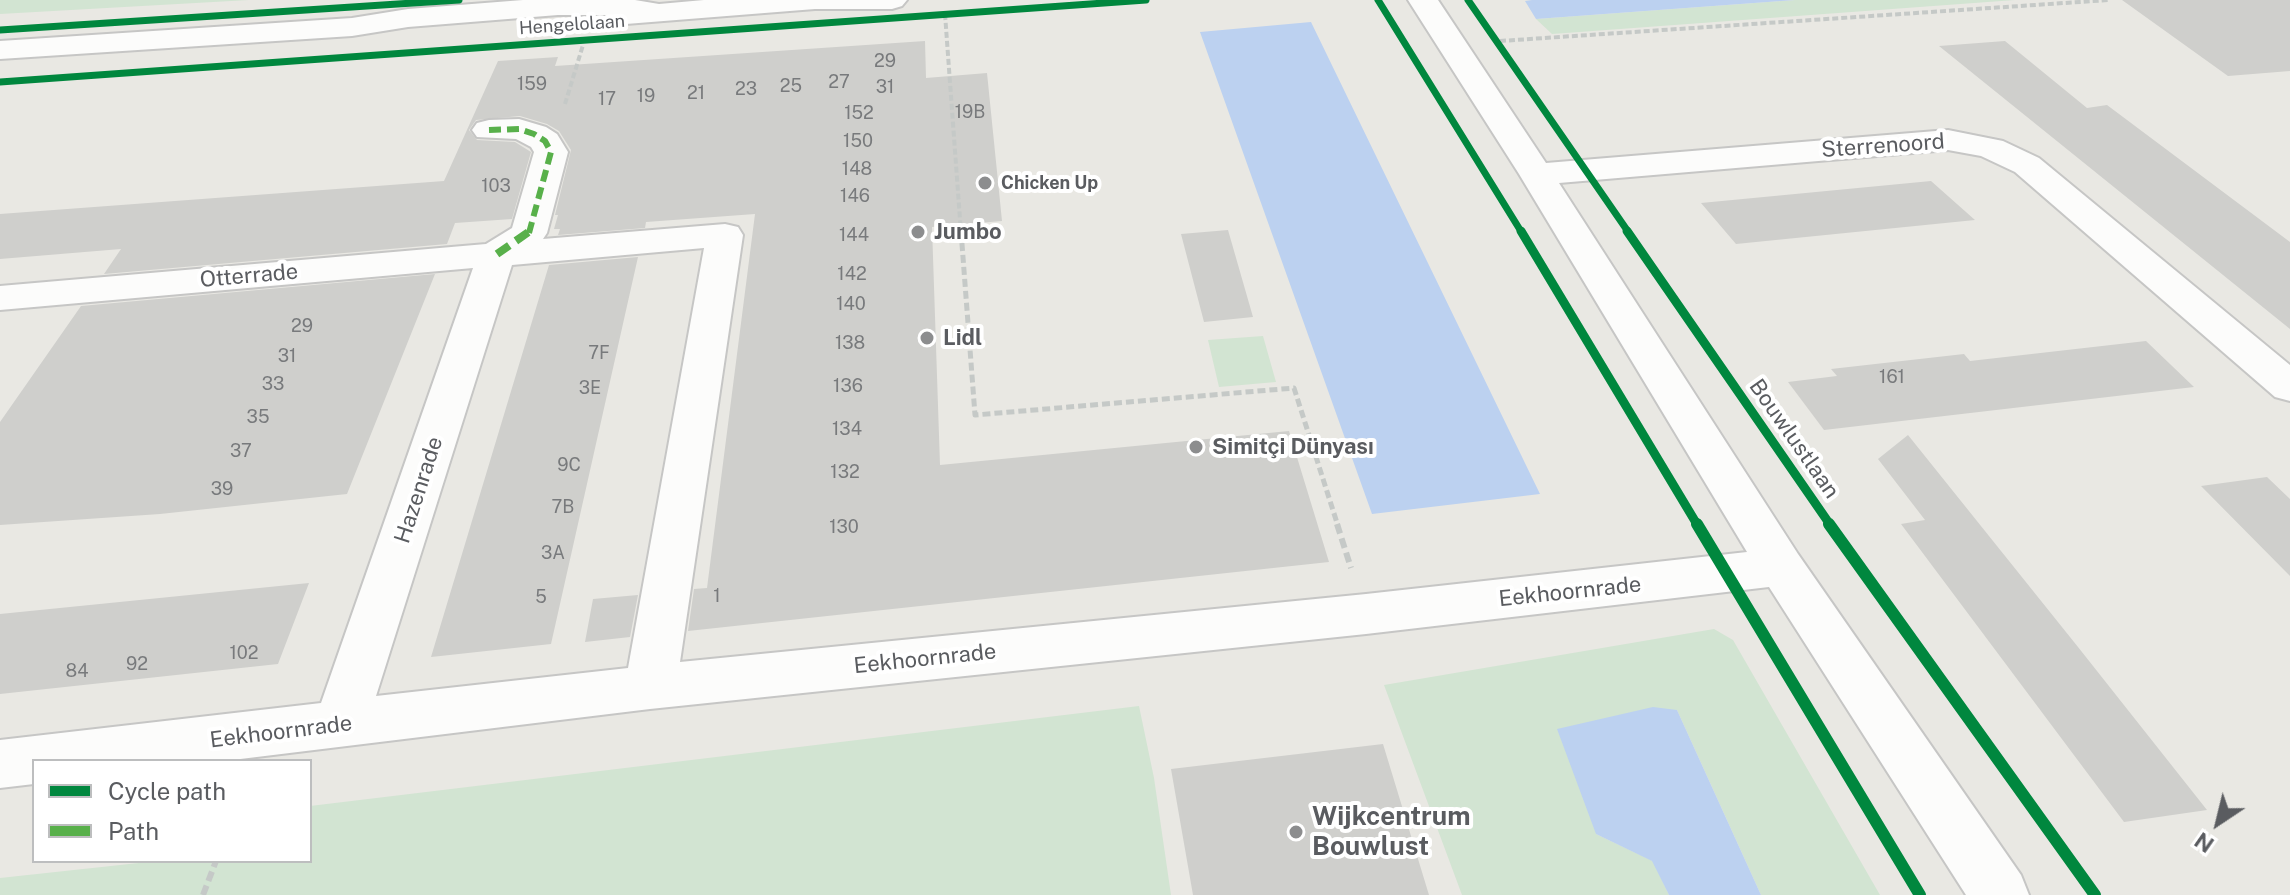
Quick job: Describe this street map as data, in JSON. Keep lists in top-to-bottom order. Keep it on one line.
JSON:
{"streets":{"street":["Hengelolaan","Sterrenoord","Otterrade","Hazenrade","Eekhoornrade"],"cycle path":["Bouwlustlaan"]},"crossings":[["Otterrade","Hazenrade"],["Otterrade","Eekhoornrade"],["Hazenrade","Eekhoornrade"]],"places":["Chicken Up","Jumbo","Lidl","Simitçi Dünyası","Wijkcentrum Bouwlust"],"house_numbers":["29","27","159","25","31","23","21","19","17","19B","152","150","148","103","146","144","142","140","29","138","7F","31","161","33","136","3E","35","134","37","9C","132","39","7B","130","3A","1","5","102","92","84"],"legend":["Cycle path","Path"],"north":"bottom left"}
